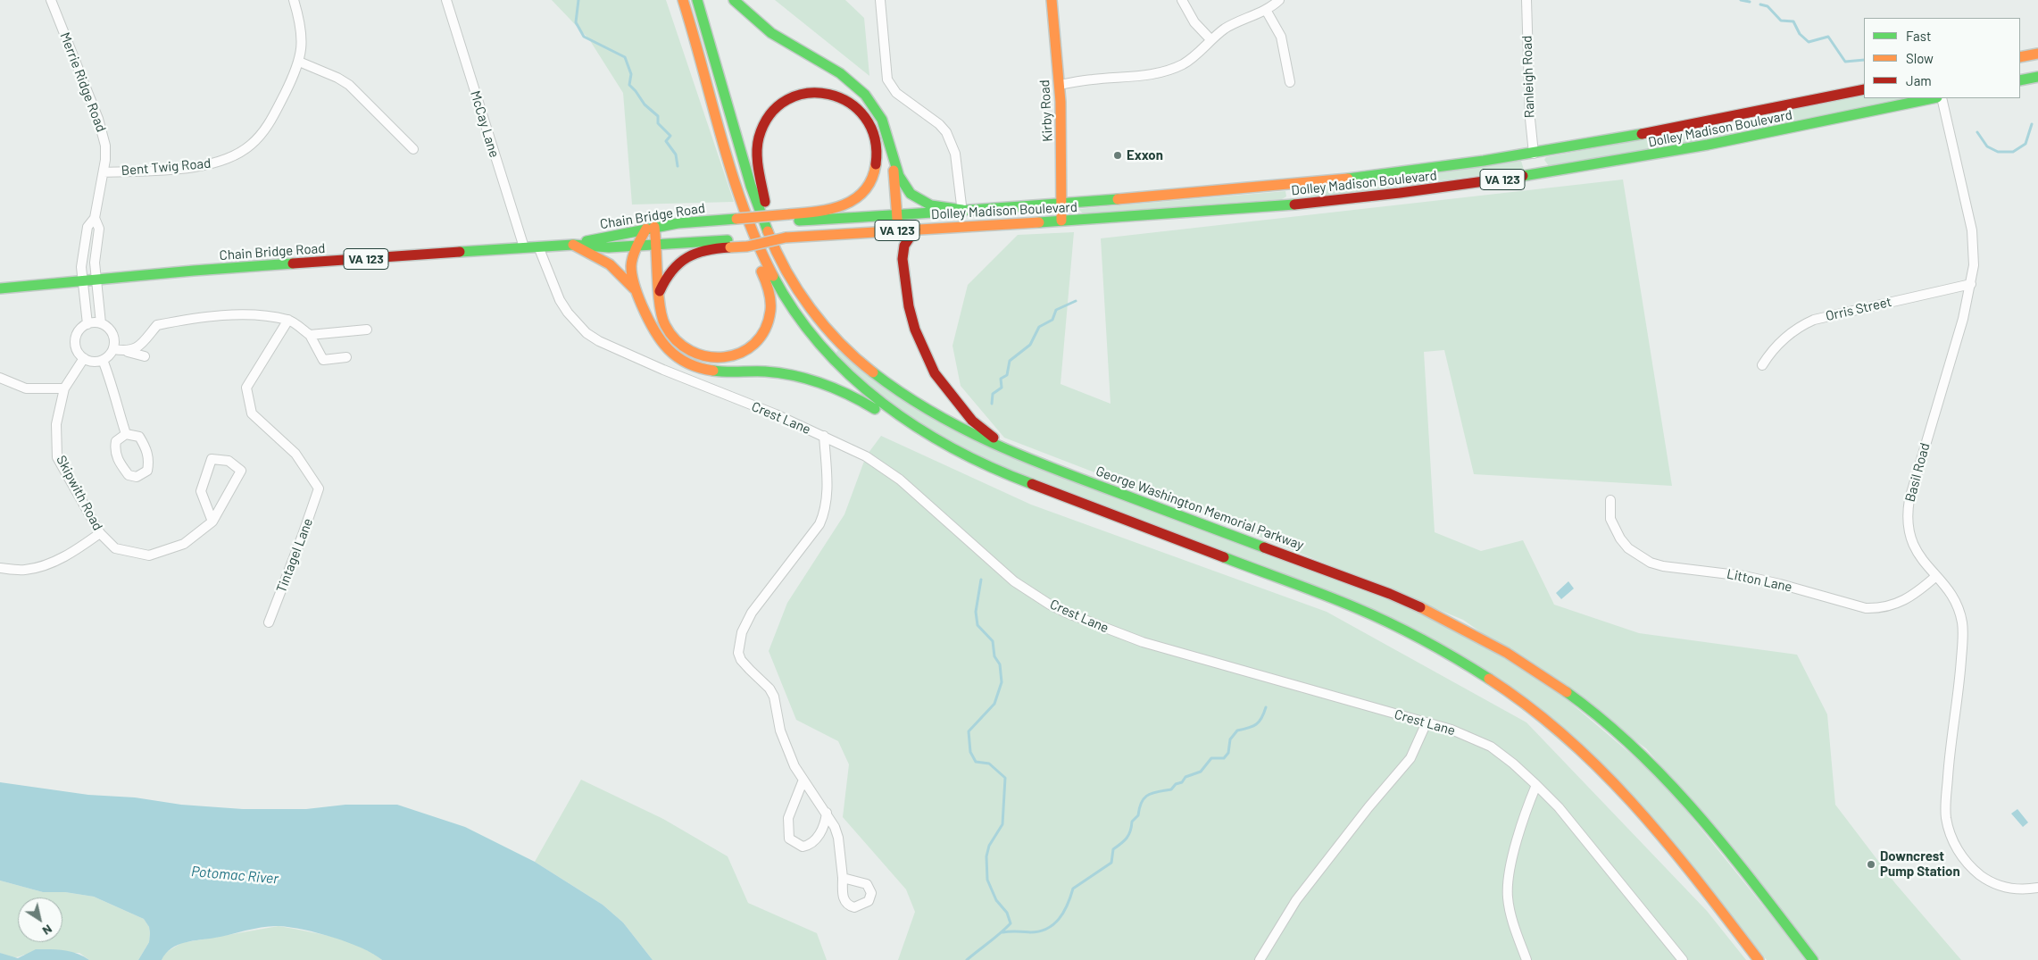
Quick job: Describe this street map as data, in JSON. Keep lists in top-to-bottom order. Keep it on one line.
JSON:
{"streets":{"main road":["Kirby Road","Dolley Madison Boulevard","VA 123","Chain Bridge Road","George Washington Memorial Parkway"],"street":["Ranleigh Road","Merrie Ridge Road","McCay Lane","Bent Twig Road","Orris Street","Crest Lane","Basil Road","Skipwith Road","Tintagel Lane","Litton Lane"]},"crossings":[["Ranleigh Road","Dolley Madison Boulevard"],["Merrie Ridge Road","Bent Twig Road"],["Merrie Ridge Road","Chain Bridge Road"],["Merrie Ridge Road","Skipwith Road"],["Kirby Road","Dolley Madison Boulevard"],["McCay Lane","Chain Bridge Road"],["Dolley Madison Boulevard","Chain Bridge Road"],["Chain Bridge Road","Crest Lane"],["Orris Street","Basil Road"],["Basil Road","Litton Lane"]],"water":["Potomac River"],"places":["Exxon","Downcrest Pump Station"],"legend":["Fast","Slow","Jam"],"north":"bottom right"}
